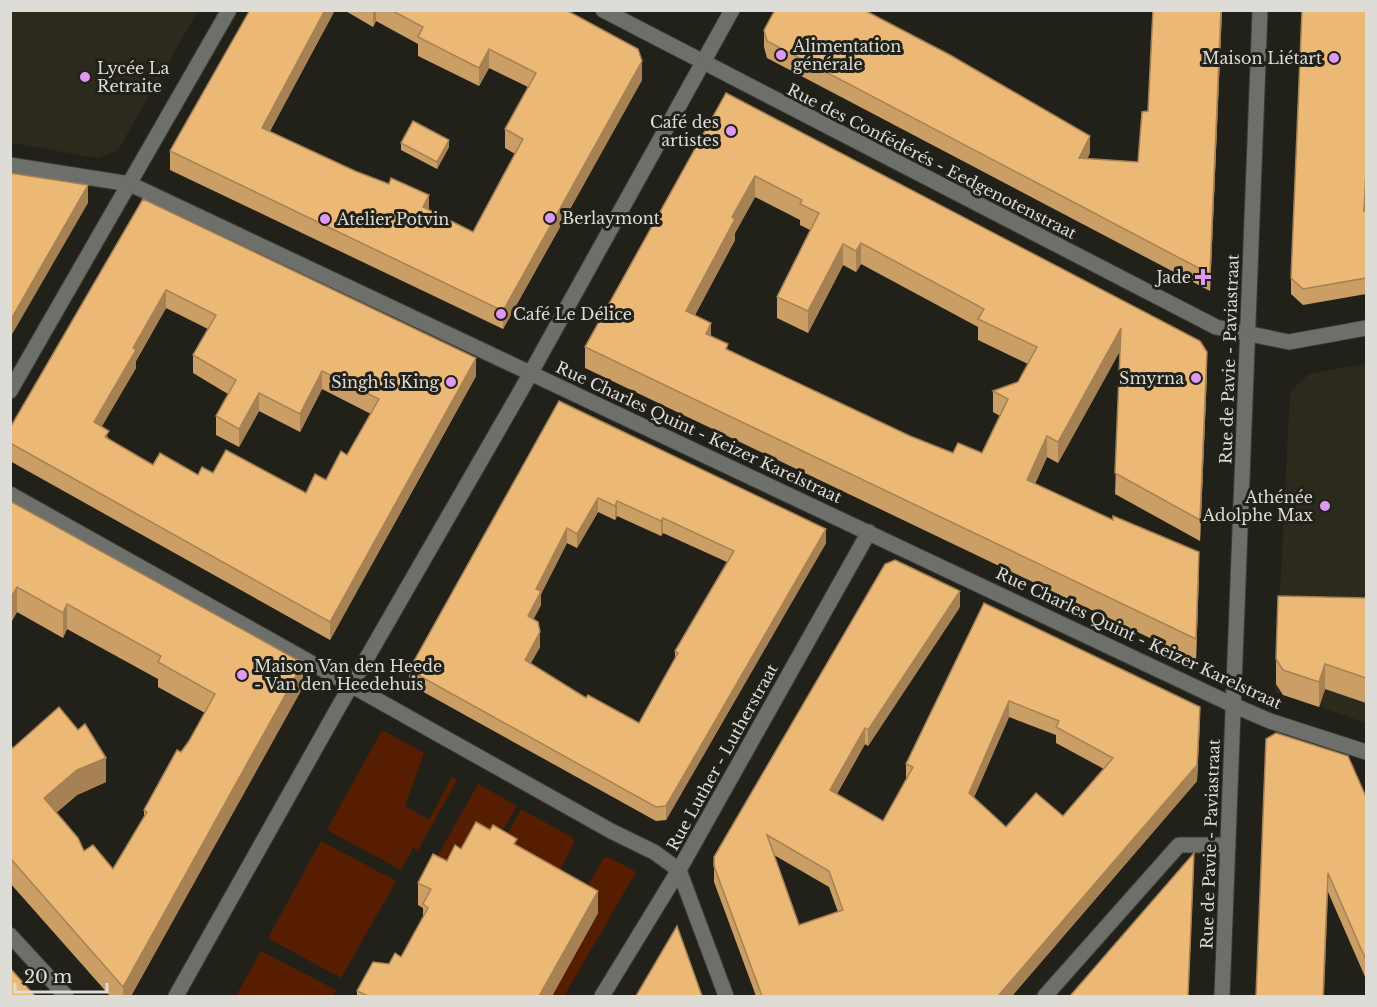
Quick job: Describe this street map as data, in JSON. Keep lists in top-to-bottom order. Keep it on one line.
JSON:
{"streets":{"street":["Rue des Confédérés - Eedgenotenstraat","Rue de Pavie - Paviastraat","Rue Charles Quint - Keizer Karelstraat","Rue Luther - Lutherstraat"]},"crossings":[["Rue des Confédérés - Eedgenotenstraat","Rue de Pavie - Paviastraat"],["Rue de Pavie - Paviastraat","Rue Charles Quint - Keizer Karelstraat"],["Rue Charles Quint - Keizer Karelstraat","Rue Luther - Lutherstraat"]],"places":{"other":["Alimentation générale","Maison Liétart","Lycée La Retraite","Café des artistes","Berlaymont","Atelier Potvin","Café Le Délice","Smyrna","Singh is King","Athénée Adolphe Max","Maison Van den Heede - Van den Heedehuis"],"health":["Jade"]},"scale_bar":"20 m"}
